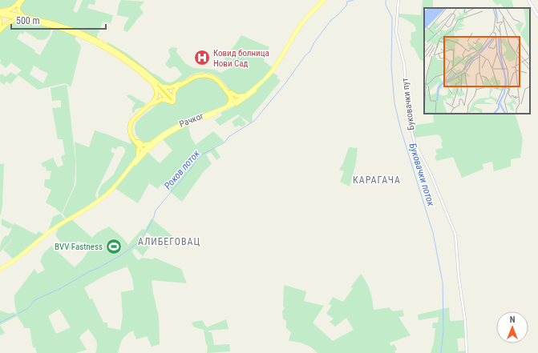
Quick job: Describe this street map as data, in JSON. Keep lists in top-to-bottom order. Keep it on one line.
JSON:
{"streets":{"main road":["Рачког"],"street":["Буковачки пут"]},"districts":["КАРАГАЧА","АЛИБЕГОВАЦ"],"water":["Роков поток","Буковачки поток"],"places":{"hospital":["Ковид болница Нови Сад"],"sports":["BVV Fastness"]},"scale_bar":"500 m","north":"top"}
